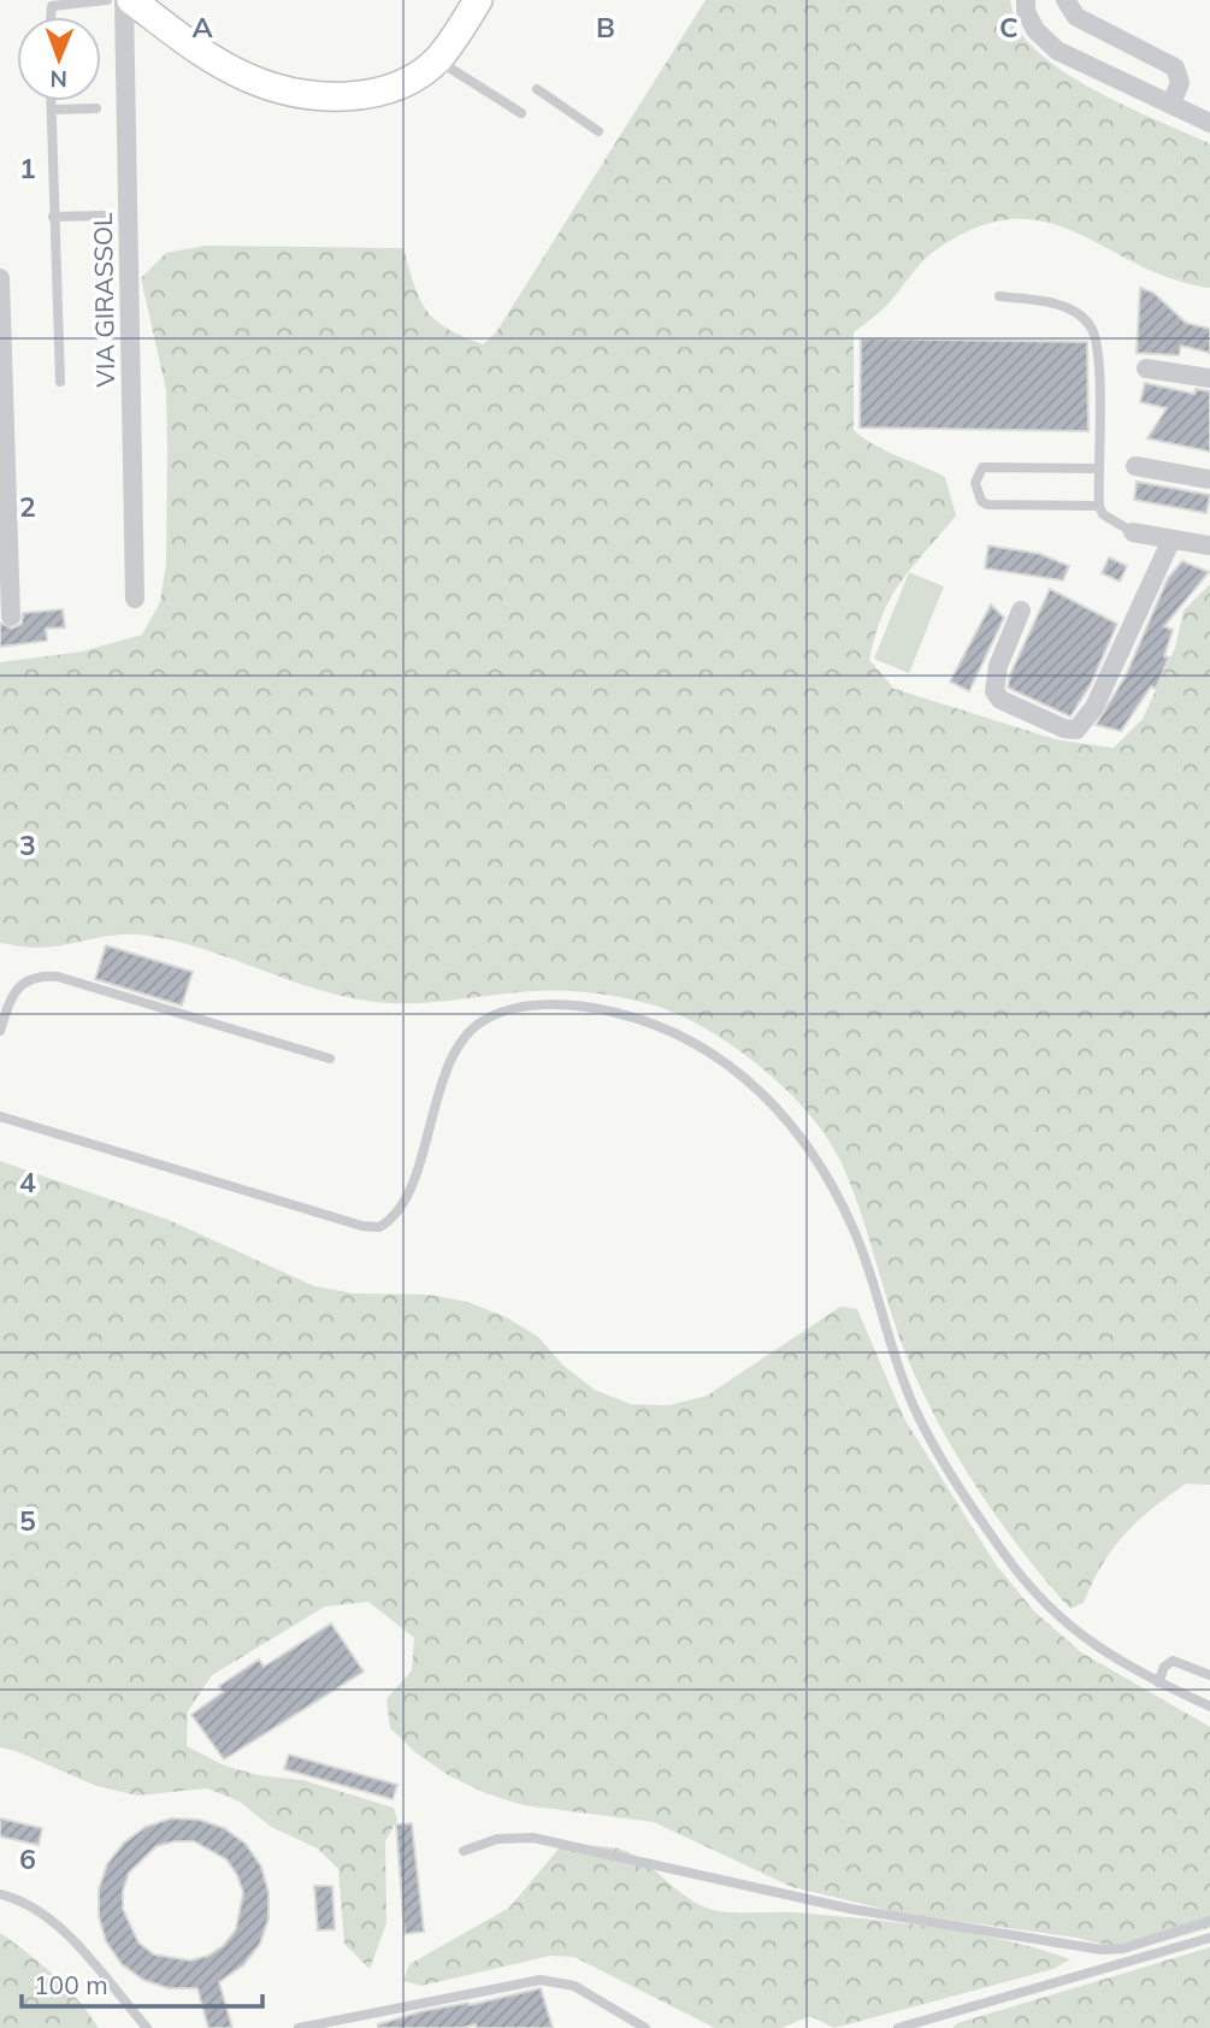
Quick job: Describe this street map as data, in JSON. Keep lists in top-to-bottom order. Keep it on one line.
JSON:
{"streets":{"street":["VIA GIRASSOL"]},"scale_bar":"100 m","north":"bottom","grid":{"columns":["A","B","C"],"rows":["1","2","3","4","5","6"]}}
